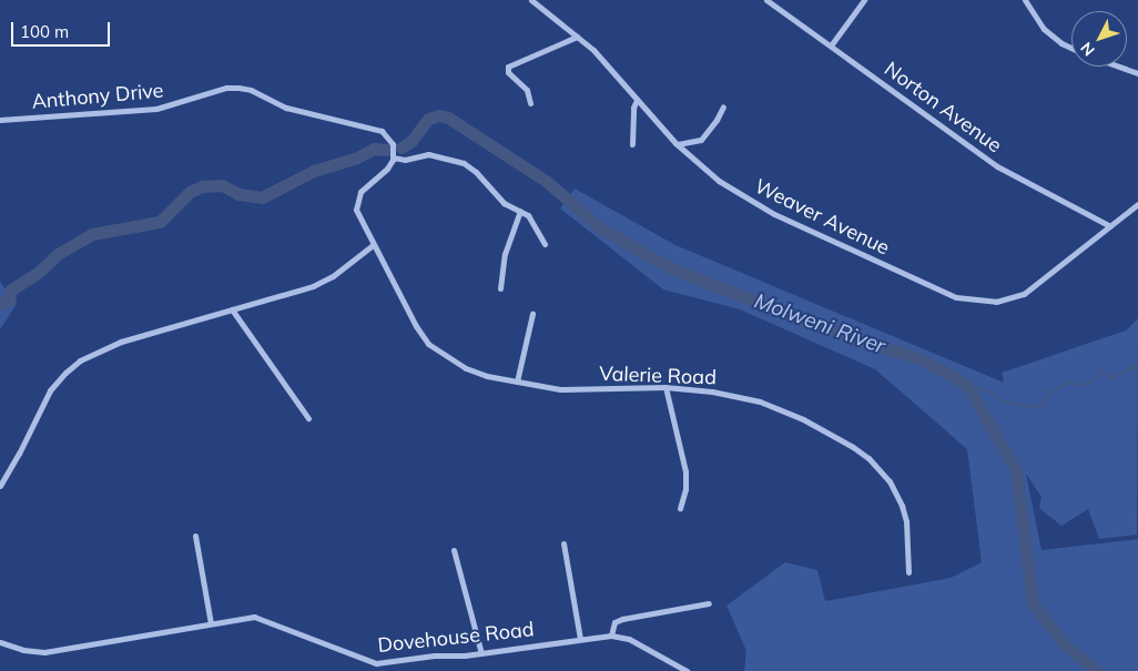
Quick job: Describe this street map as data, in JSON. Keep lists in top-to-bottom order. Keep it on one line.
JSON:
{"streets":{"street":["Anthony Drive","Norton Avenue","Weaver Avenue","Valerie Road","Dovehouse Road"]},"crossings":[["Norton Avenue","Weaver Avenue"]],"water":["Molweni River"],"scale_bar":"100 m","north":"bottom left"}
